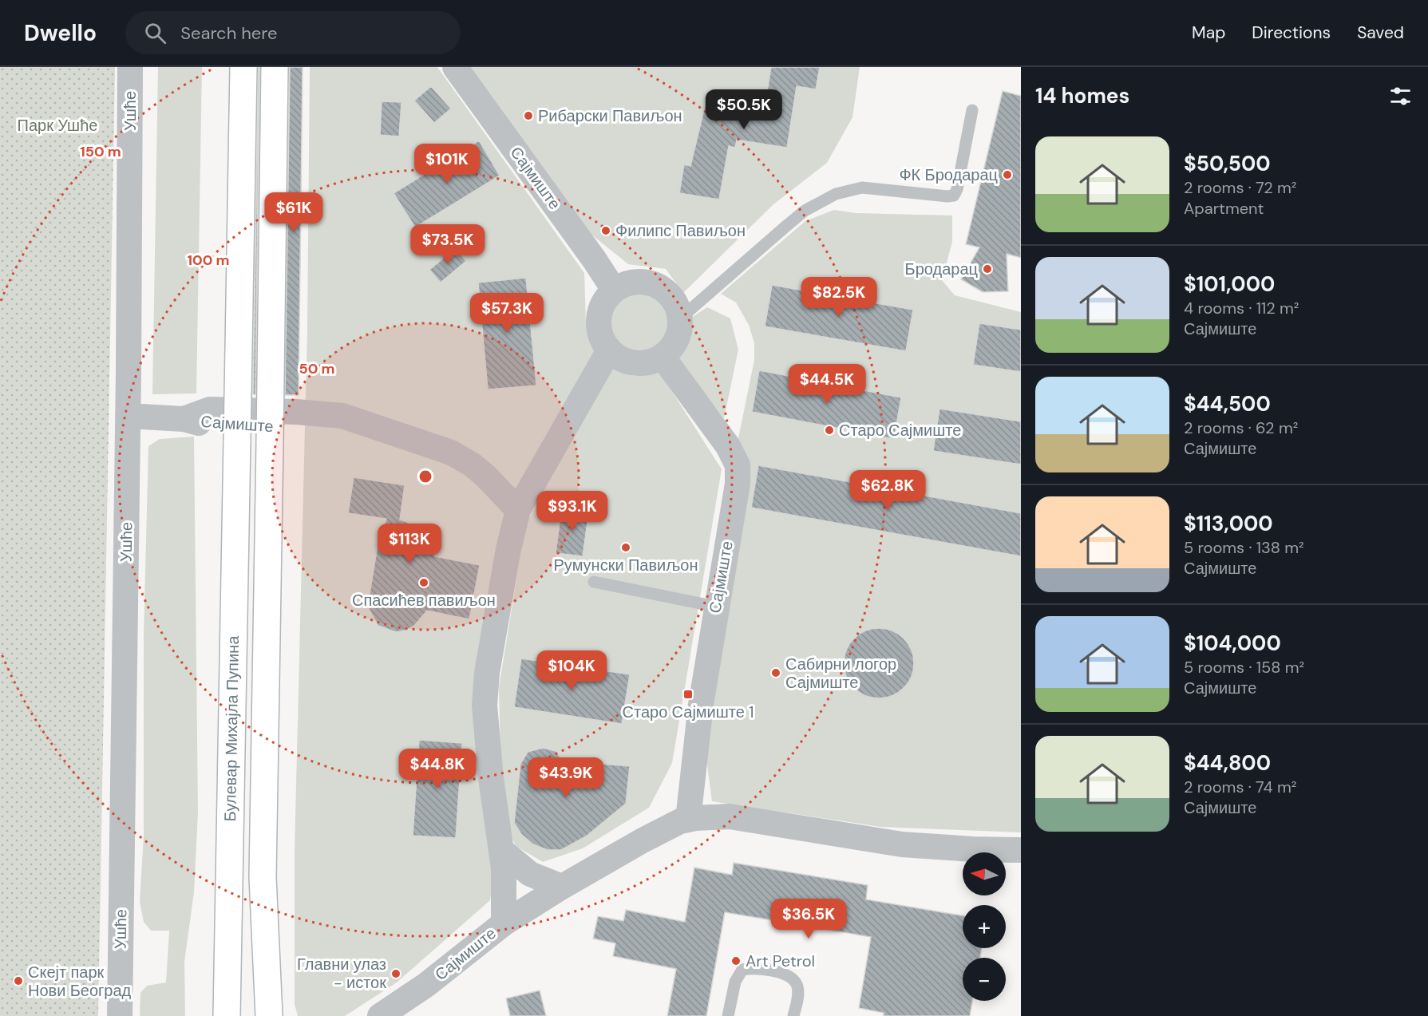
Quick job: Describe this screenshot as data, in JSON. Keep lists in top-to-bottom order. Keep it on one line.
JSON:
{"streets":{"main road":["Булевар Михајла Пупина"],"street":["Ушће","Сајмиште"]},"crossings":[["Ушће","Сајмиште"]],"parks":["Парк Ушће"],"places":{"other":["Рибарски Павиљон","ФК Бродарац","Филипс Павиљон","Бродарац","Старо Сајмиште","Румунски Павиљон","Спасићев павиљон","Сабирни логор Сајмиште","Art Petrol","Главни улаз - исток","Скејт парк Нови Београд"],"transit":["Старо Сајмиште 1"]},"north":"left","page":{"header":"Dwello","search":"Search here","nav":["Map","Directions","Saved"],"heading":"14 homes","price":["$50.5K","$101K","$61K","$73.5K","$82.5K","$57.3K","$44.5K","$62.8K","$93.1K","$113K","$104K","$44.8K","$43.9K","$36.5K"],"list":[{"name":"$50,500","note":"2 rooms · 72 m² · Apartment"},{"name":"$101,000","note":"4 rooms · 112 m² · Сајмиште"},{"name":"$44,500","note":"2 rooms · 62 m² · Сајмиште"},{"name":"$113,000","note":"5 rooms · 138 m² · Сајмиште"},{"name":"$104,000","note":"5 rooms · 158 m² · Сајмиште"},{"name":"$44,800","note":"2 rooms · 74 m² · Сајмиште"}],"map_buttons":["+","−"]},"rings":["150 m","100 m","50 m"]}
